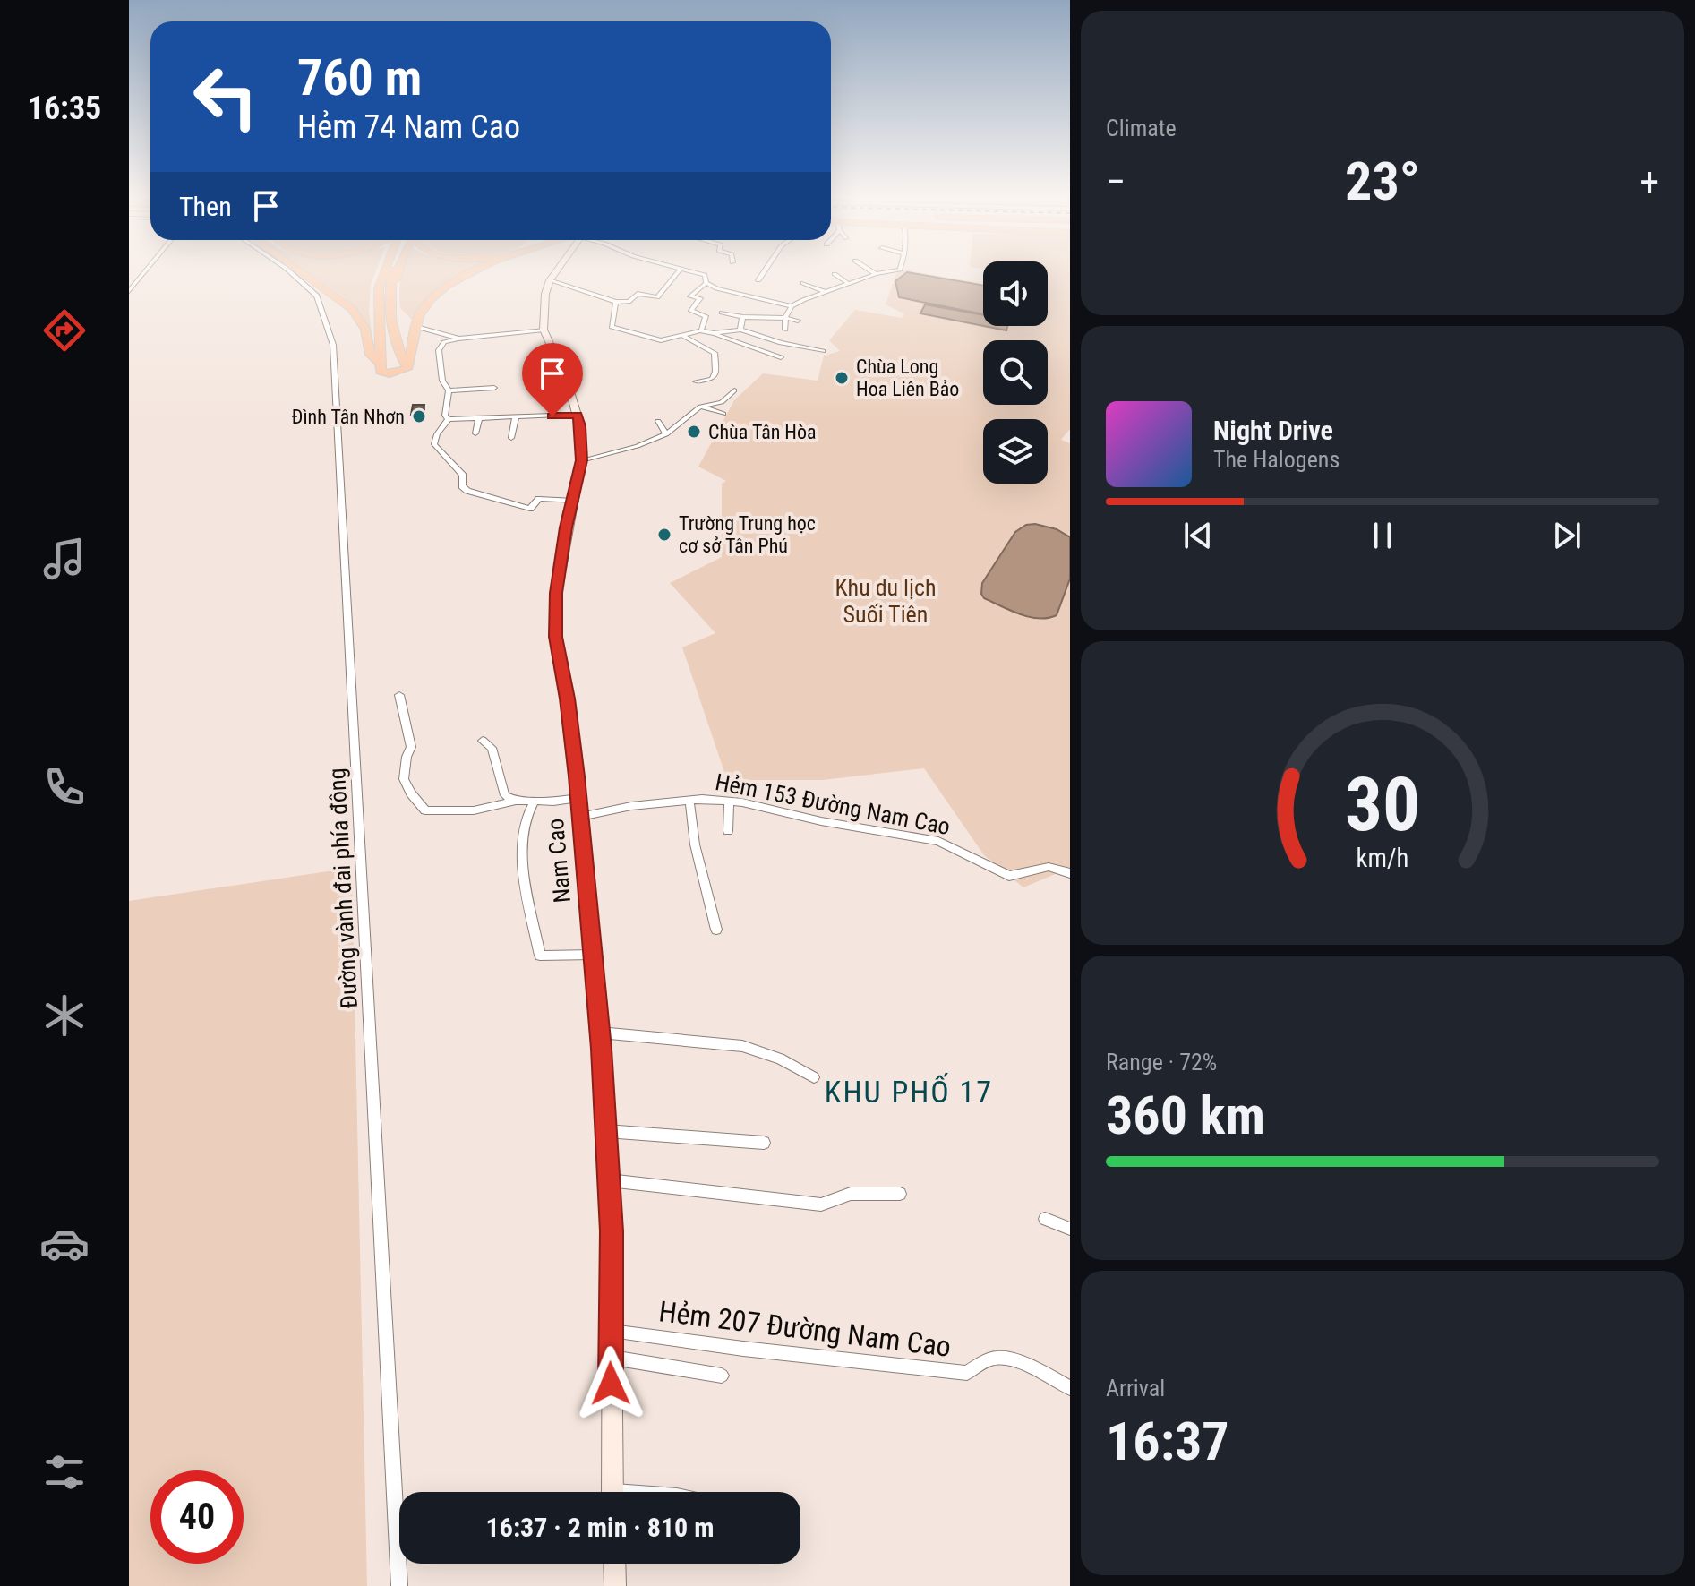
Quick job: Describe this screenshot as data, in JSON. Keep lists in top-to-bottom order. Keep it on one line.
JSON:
{"streets":{"street":["Hẻm 153 Đường Nam Cao","Nam Cao","Đường vành đai phía đông","Hẻm 207 Đường Nam Cao"]},"crossings":[["Hẻm 153 Đường Nam Cao","Nam Cao"],["Nam Cao","Hẻm 207 Đường Nam Cao"]],"districts":["KHU PHỐ 17"],"parks":["Khu du lịch Suối Tiên"],"places":["Chùa Long Hoa Liên Bảo","Đình Tân Nhơn","Chùa Tân Hòa","Trường Trung học cơ sở Tân Phú"],"page":{"tabs":"16:35","tile":["Climate",["Range · 72%","360 km"],["Arrival","16:37"]],"turn":["760 m","Hẻm 74 Nam Cao"],"heat":["−","23°","+"],"then":"Then","song":["Night Drive","The Halogens"],"limit":"40","trip":"16:37 · 2 min · 810 m","gauge":["30","km/h"]}}
